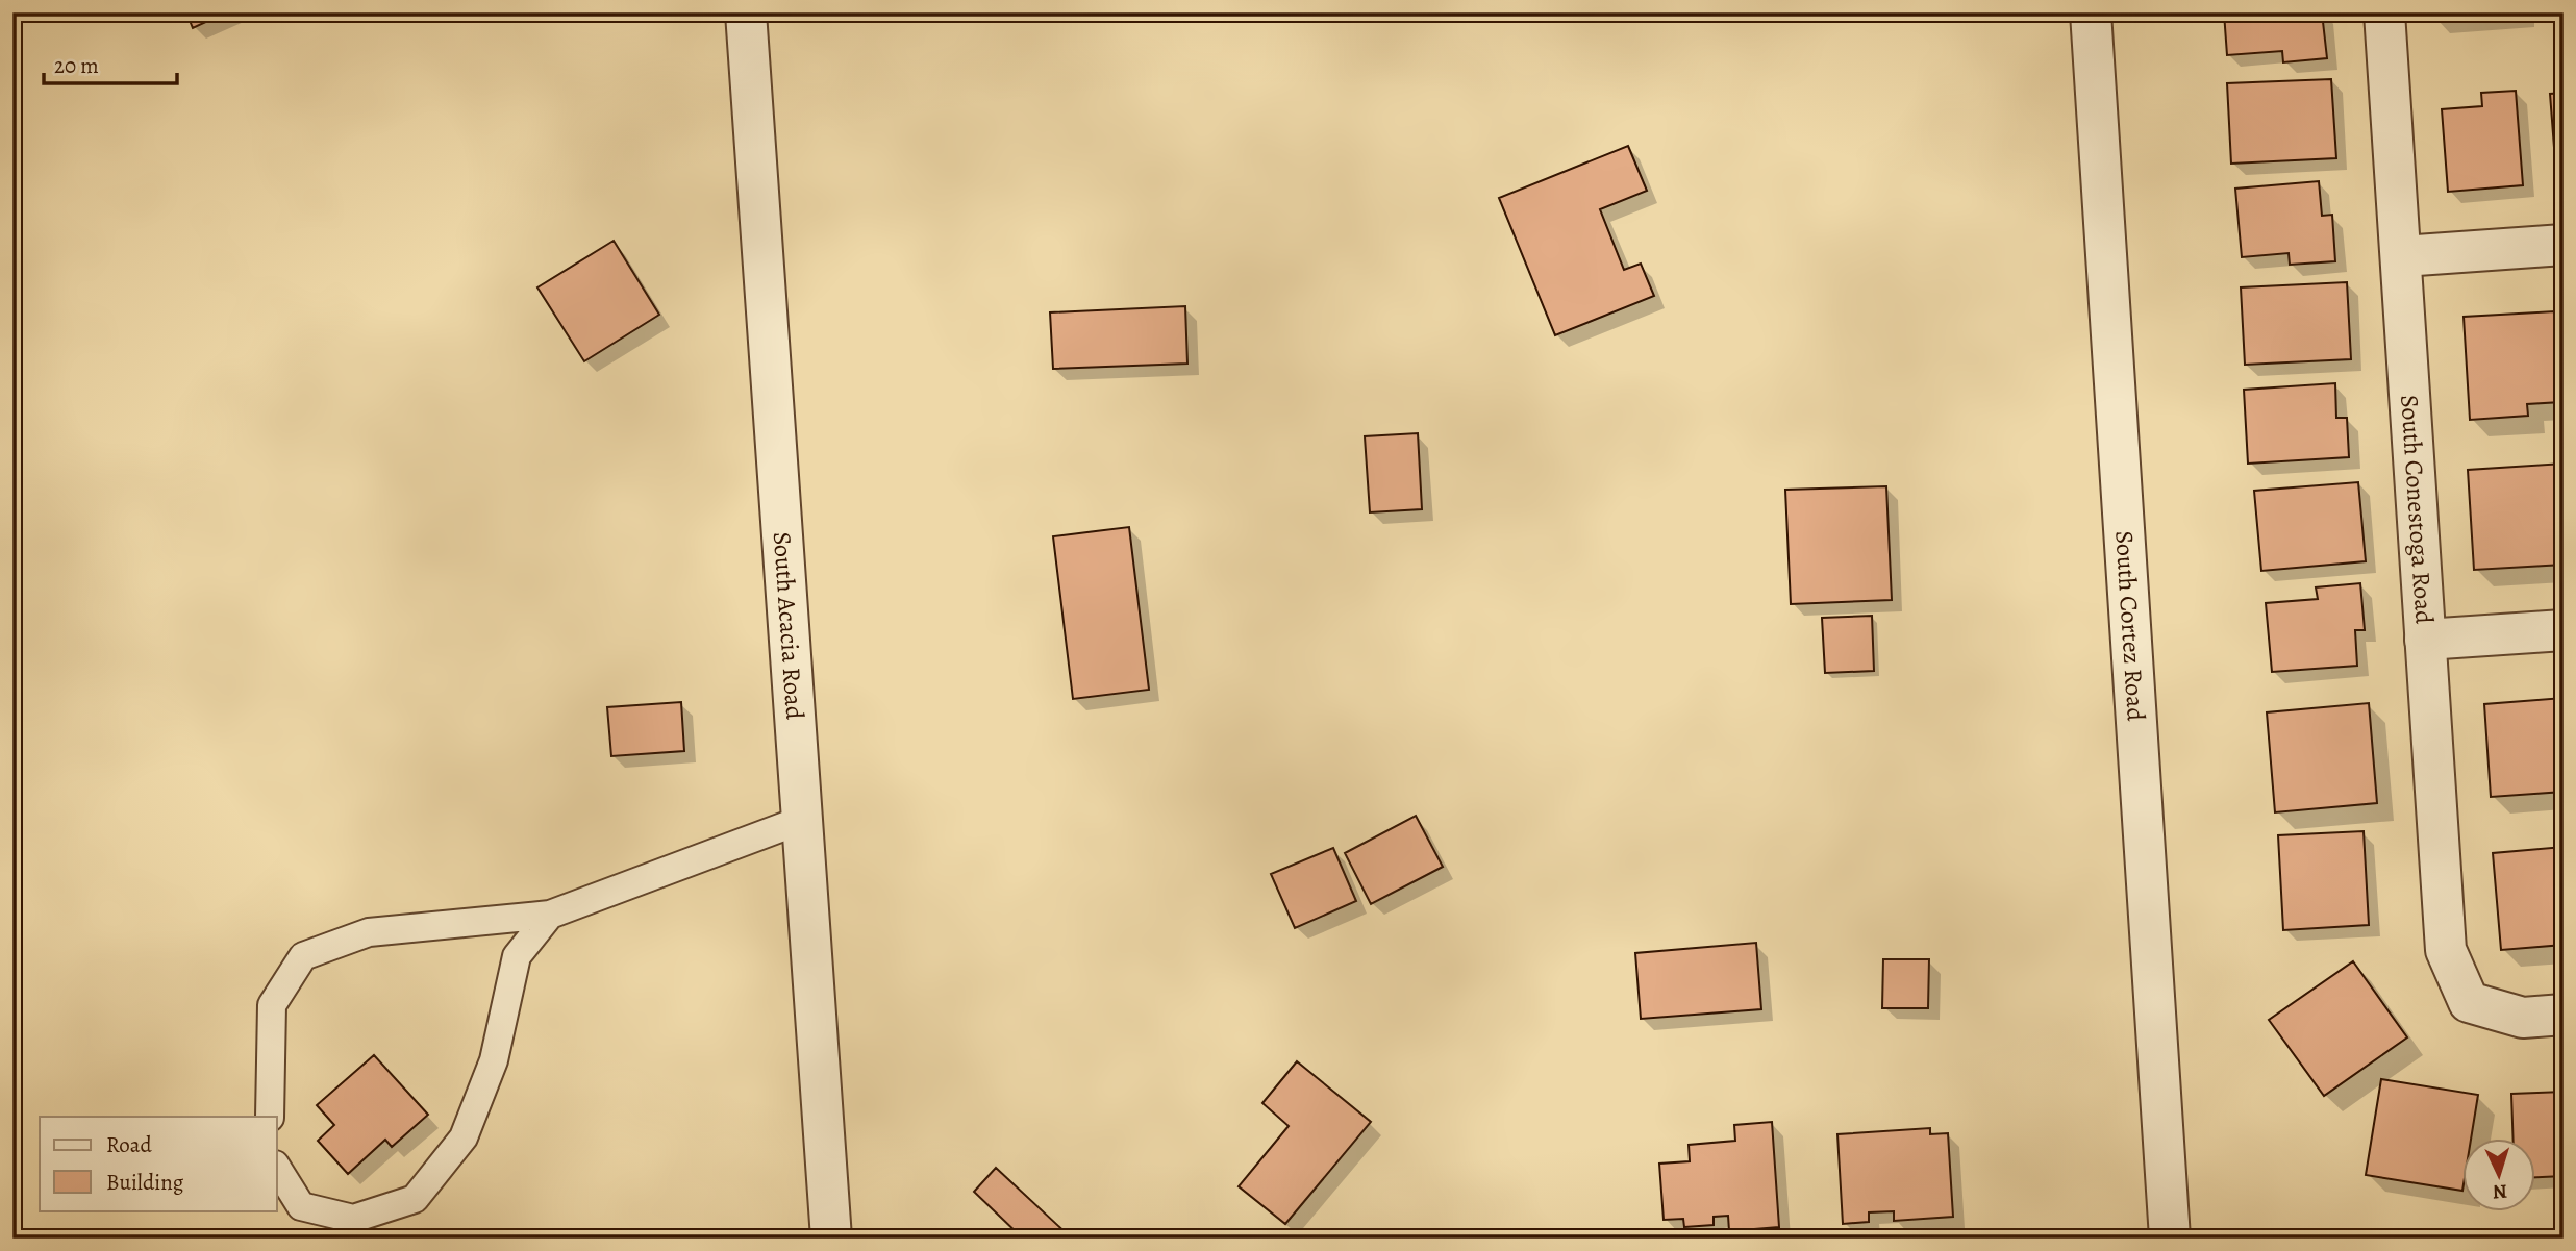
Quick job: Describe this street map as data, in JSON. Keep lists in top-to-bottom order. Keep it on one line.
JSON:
{"streets":{"street":["South Conestoga Road","South Acacia Road","South Cortez Road"]},"legend":["Road","Building"],"scale_bar":"20 m","north":"bottom"}
